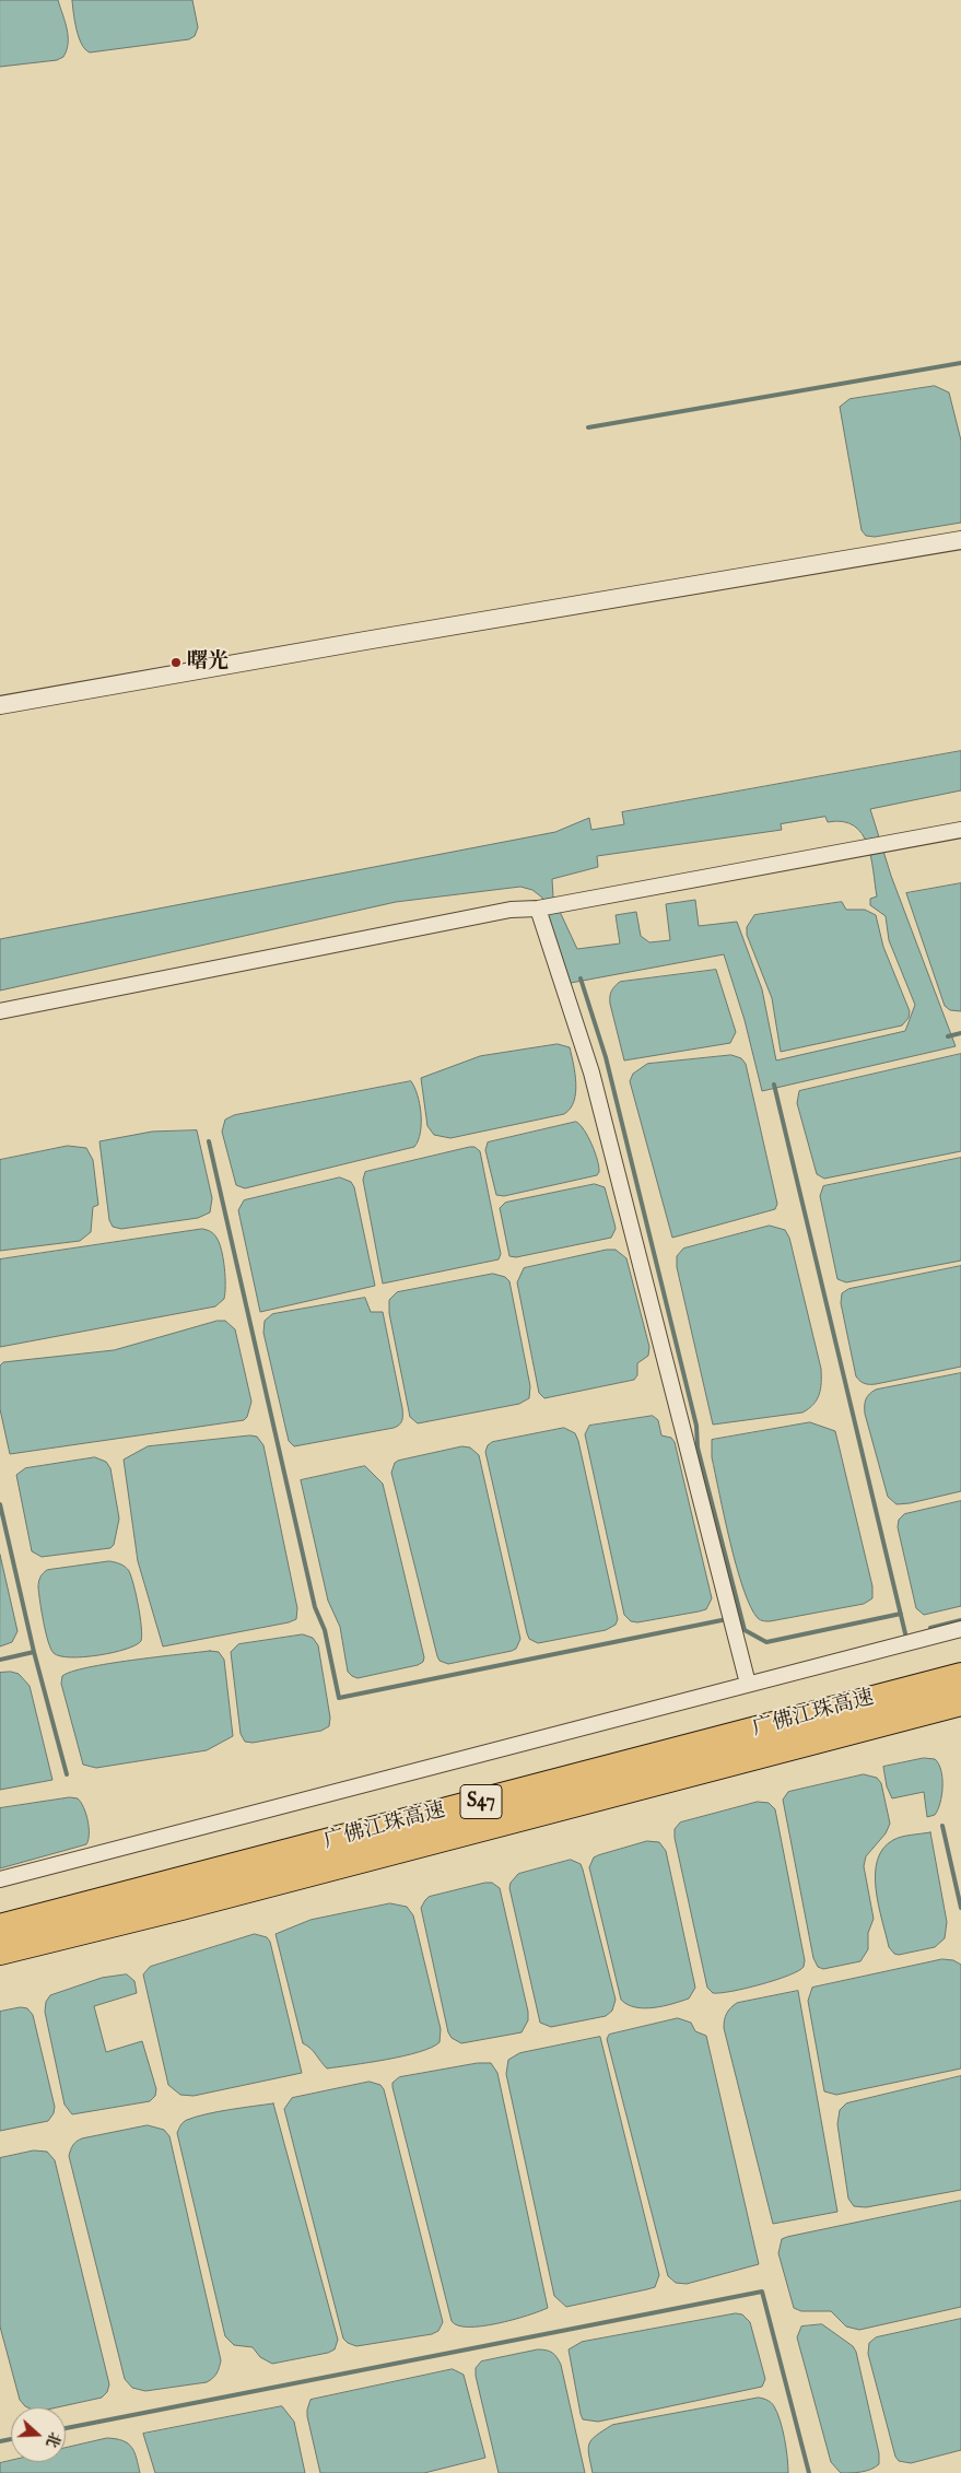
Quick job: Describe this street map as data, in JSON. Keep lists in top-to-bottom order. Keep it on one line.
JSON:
{"streets":{"highway":["广佛江珠高速","S47"]},"places":["曙光"],"north":"right"}
